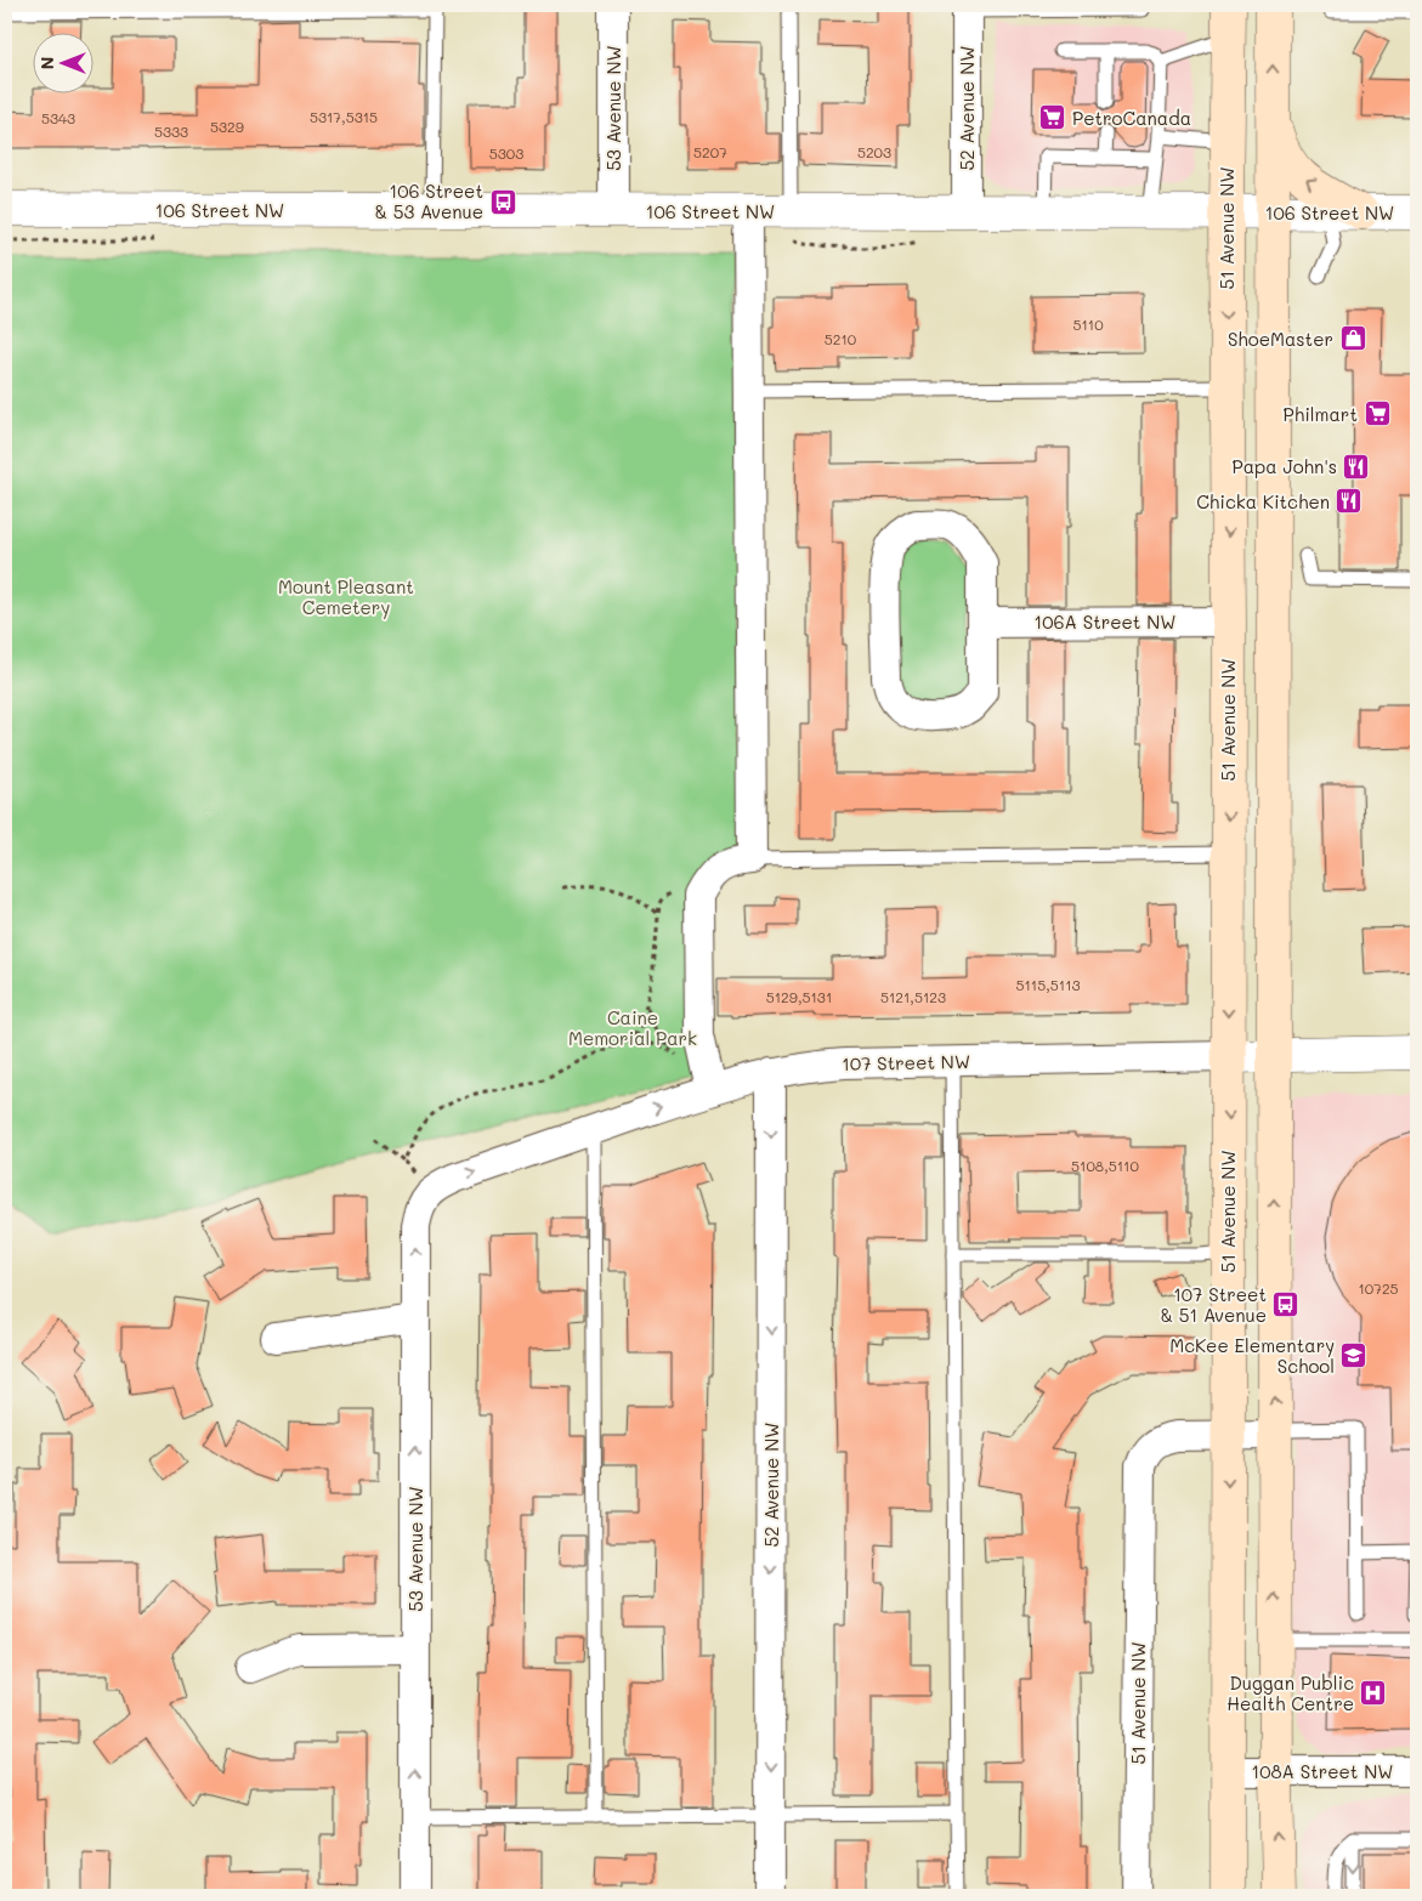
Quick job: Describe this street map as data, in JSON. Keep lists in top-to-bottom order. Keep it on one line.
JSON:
{"streets":{"main road":["51 Avenue NW"],"street":["53 Avenue NW","52 Avenue NW","106 Street NW","106A Street NW","107 Street NW","108A Street NW"]},"crossings":[["53 Avenue NW","106 Street NW"],["53 Avenue NW","107 Street NW"],["52 Avenue NW","106 Street NW"],["52 Avenue NW","107 Street NW"],["106 Street NW","51 Avenue NW"],["51 Avenue NW","106A Street NW"],["51 Avenue NW","107 Street NW"],["51 Avenue NW","108A Street NW"]],"one_way":["53 Avenue NW","52 Avenue NW"],"parks":["Mount Pleasant Cemetery","Caine Memorial Park"],"places":{"supermarket":["PetroCanada","Philmart"],"bus stop":["106 Street & 53 Avenue","107 Street & 51 Avenue"],"shop":["ShoeMaster"],"restaurant":["Papa John's","Chicka Kitchen"],"school or university":["McKee Elementary School"],"hospital":["Duggan Public Health Centre"]},"house_numbers":["5317,5315","5343","5329","5333","5207","5203","5303","5110","5210","5115,5113","5129,5131","5121,5123","5108,5110","10725"],"north":"left"}
